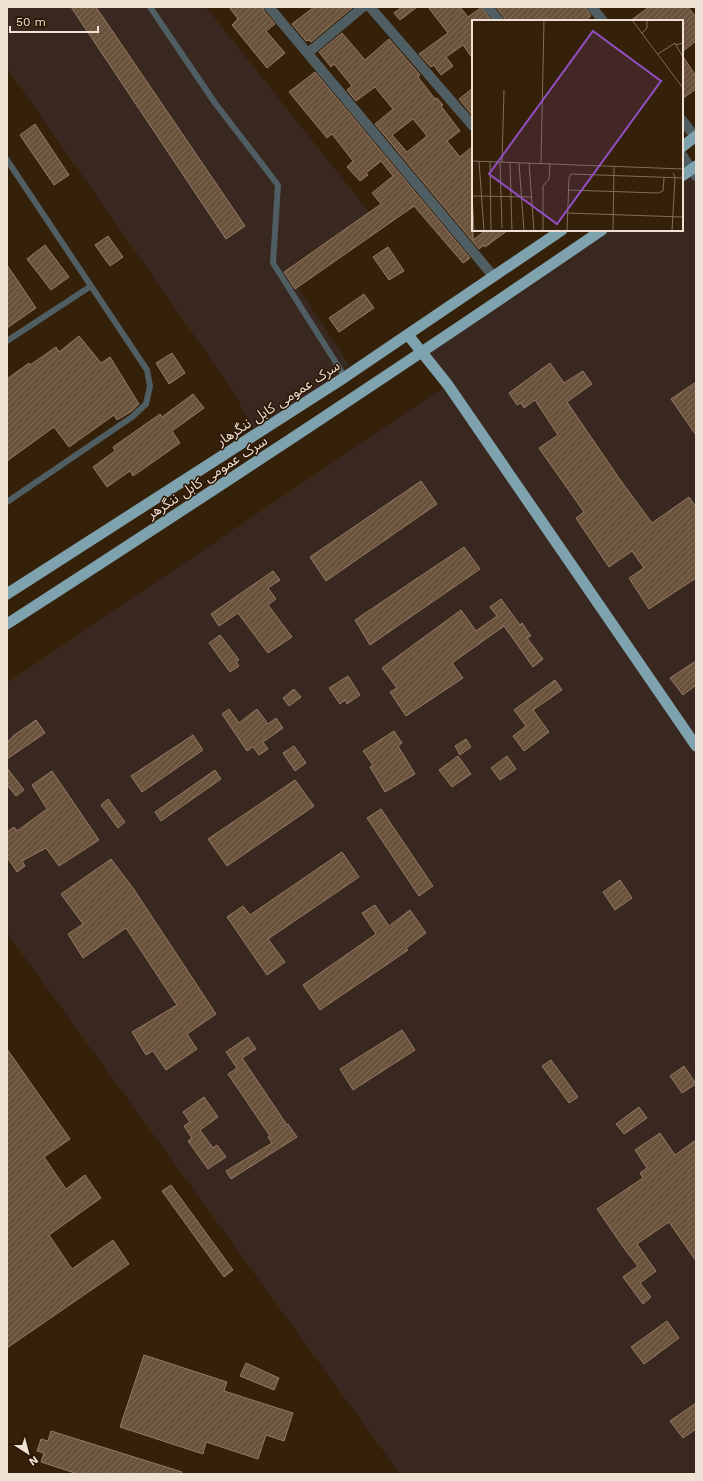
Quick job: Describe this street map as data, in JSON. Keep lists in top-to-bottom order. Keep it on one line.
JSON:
{"streets":{"highway":["سرک عمومی کابل ننگرهار","سرک عمومی کابل ننگرهر"]},"scale_bar":"50 m","north":"bottom right"}
